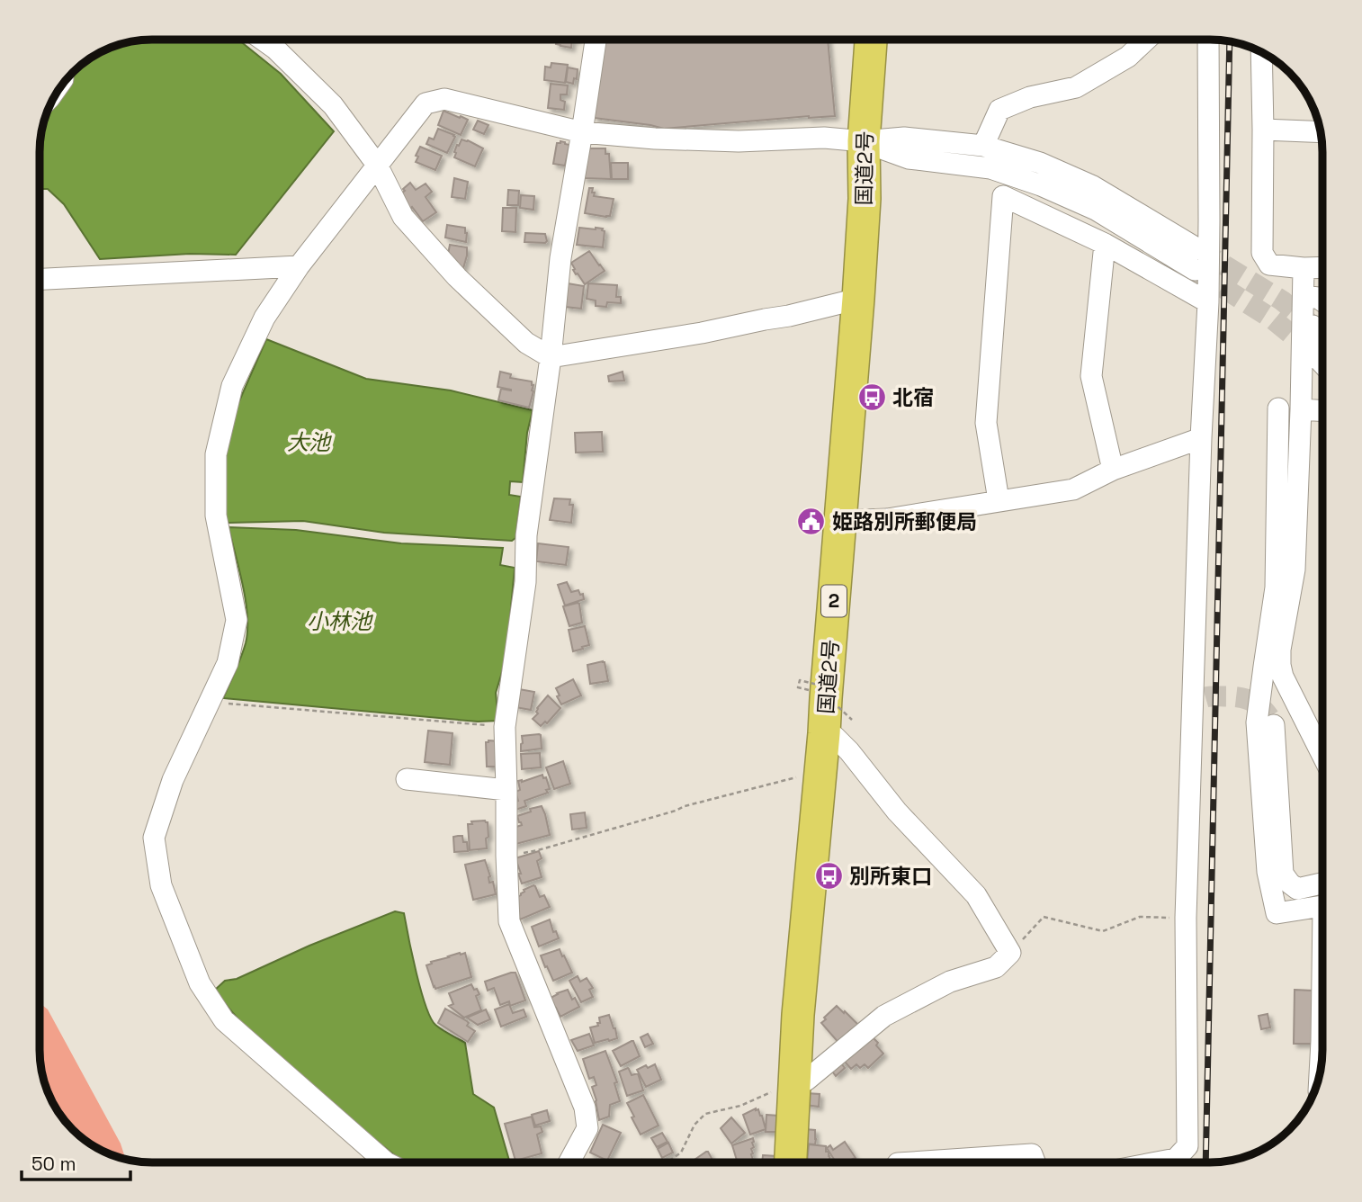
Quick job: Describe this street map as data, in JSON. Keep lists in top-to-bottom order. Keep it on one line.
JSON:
{"streets":{"highway":["国道2号","2"]},"water":["大池","小林池"],"places":{"bus stop":["北宿","別所東口"],"public building":["姫路別所郵便局"]},"scale_bar":"50 m"}
